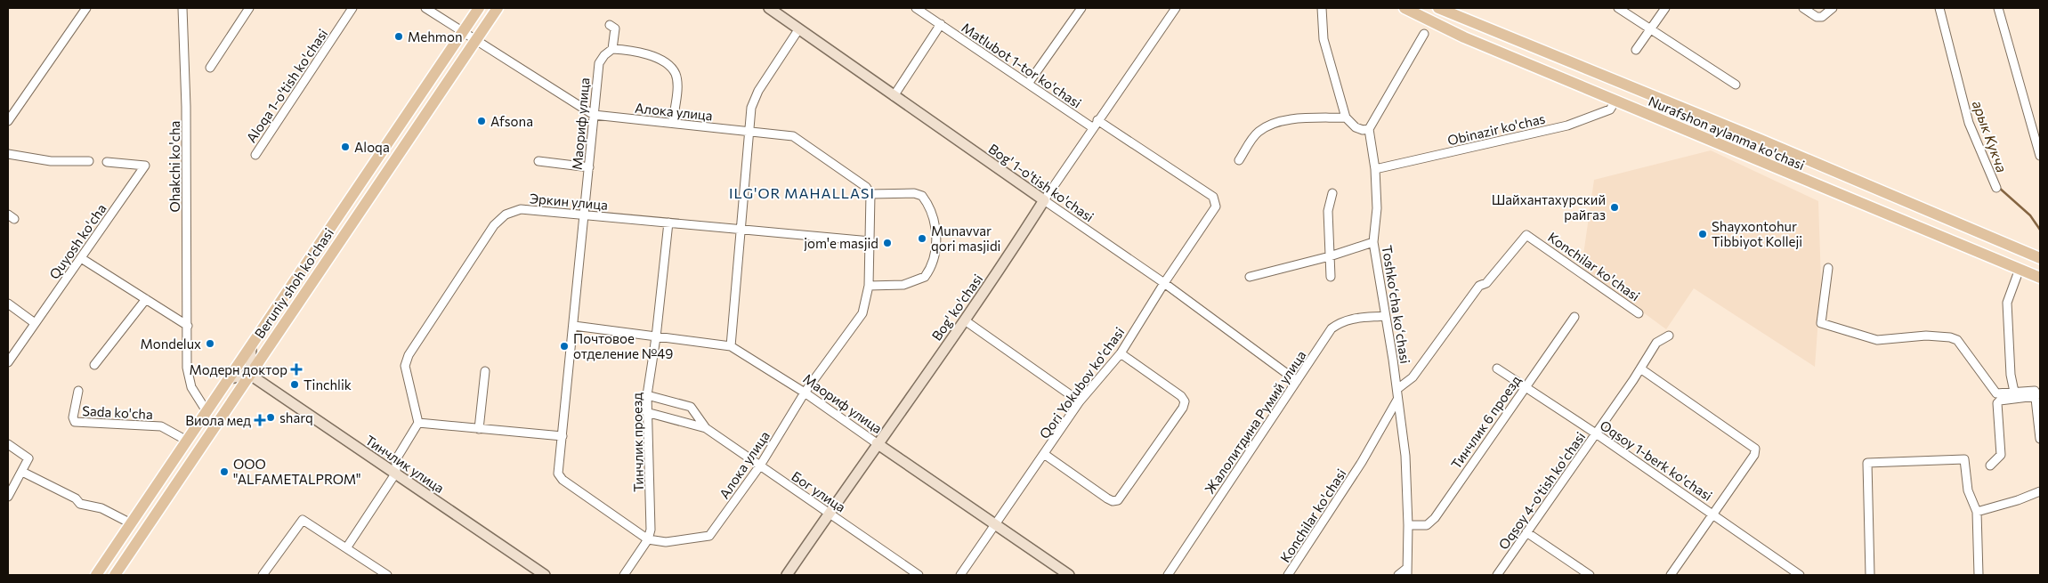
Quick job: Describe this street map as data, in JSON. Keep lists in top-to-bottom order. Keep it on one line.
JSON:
{"streets":{"main road":["Nurafshon aylanma ko'chasi","Beruniy shoh ko'chasi"],"street":["Matlubot 1-tor ko'chasi","Aloqa 1-o'tish ko'chasi","Алока улица","Маориф улица","Obinazir ko'chas","Ohakchi ko'cha","Bog' 1-o'tish ko'chasi","Эркин улица","Quyosh ko'cha","Konchilar ko'chasi","Toshkoʻcha koʻchasi","Bog' ko'chasi","Qori Yokubov ko'chasi","Sada ko'cha","Жалолитдина Румий улица","Тинчлик 6 проезд","Тинчлик проезд","Oqsoy 1-berk ko'chasi","Тинчлик улица","Oqsoy 4-o'tish ko'chasi","Бог улица"]},"crossings":[["Matlubot 1-tor ko'chasi","Bog' ko'chasi"],["Алока улица","Маориф улица"],["Алока улица","Эркин улица"],["Алока улица","Beruniy shoh ko'chasi"],["Алока улица","Тинчлик проезд"],["Алока улица","Бог улица"],["Маориф улица","Эркин улица"],["Маориф улица","Bog' ko'chasi"],["Маориф улица","Qori Yokubov ko'chasi"],["Маориф улица","Тинчлик проезд"],["Obinazir ko'chas","Nurafshon aylanma ko'chasi"],["Obinazir ko'chas","Toshkoʻcha koʻchasi"],["Ohakchi ko'cha","Beruniy shoh ko'chasi"],["Bog' 1-o'tish ko'chasi","Bog' ko'chasi"],["Bog' 1-o'tish ko'chasi","Qori Yokubov ko'chasi"],["Bog' 1-o'tish ko'chasi","Жалолитдина Румий улица"],["Эркин улица","Тинчлик проезд"],["Konchilar ko'chasi","Toshkoʻcha koʻchasi"],["Beruniy shoh ko'chasi","Sada ko'cha"],["Beruniy shoh ko'chasi","Тинчлик улица"],["Toshkoʻcha koʻchasi","Жалолитдина Румий улица"],["Toshkoʻcha koʻchasi","Тинчлик 6 проезд"],["Bog' ko'chasi","Qori Yokubov ko'chasi"],["Bog' ko'chasi","Бог улица"],["Тинчлик 6 проезд","Oqsoy 1-berk ko'chasi"],["Тинчлик проезд","Бог улица"],["Oqsoy 1-berk ko'chasi","Oqsoy 4-o'tish ko'chasi"]],"districts":["ILG'OR MAHALLASI"],"water":["арык Кукча"],"places":{"other":["Mehmon","Afsona","Aloqa","Шайхантахурский райгаз","Shayxontohur Tibbiyot Kolleji","Munavvar qori masjidi","jom'e masjid","Mondelux","Почтовое отделение №49","Tinchlik","sharq","OOO \"ALFAMETALPROM\""],"health":["Модерн доктор","Виола мед"]}}
